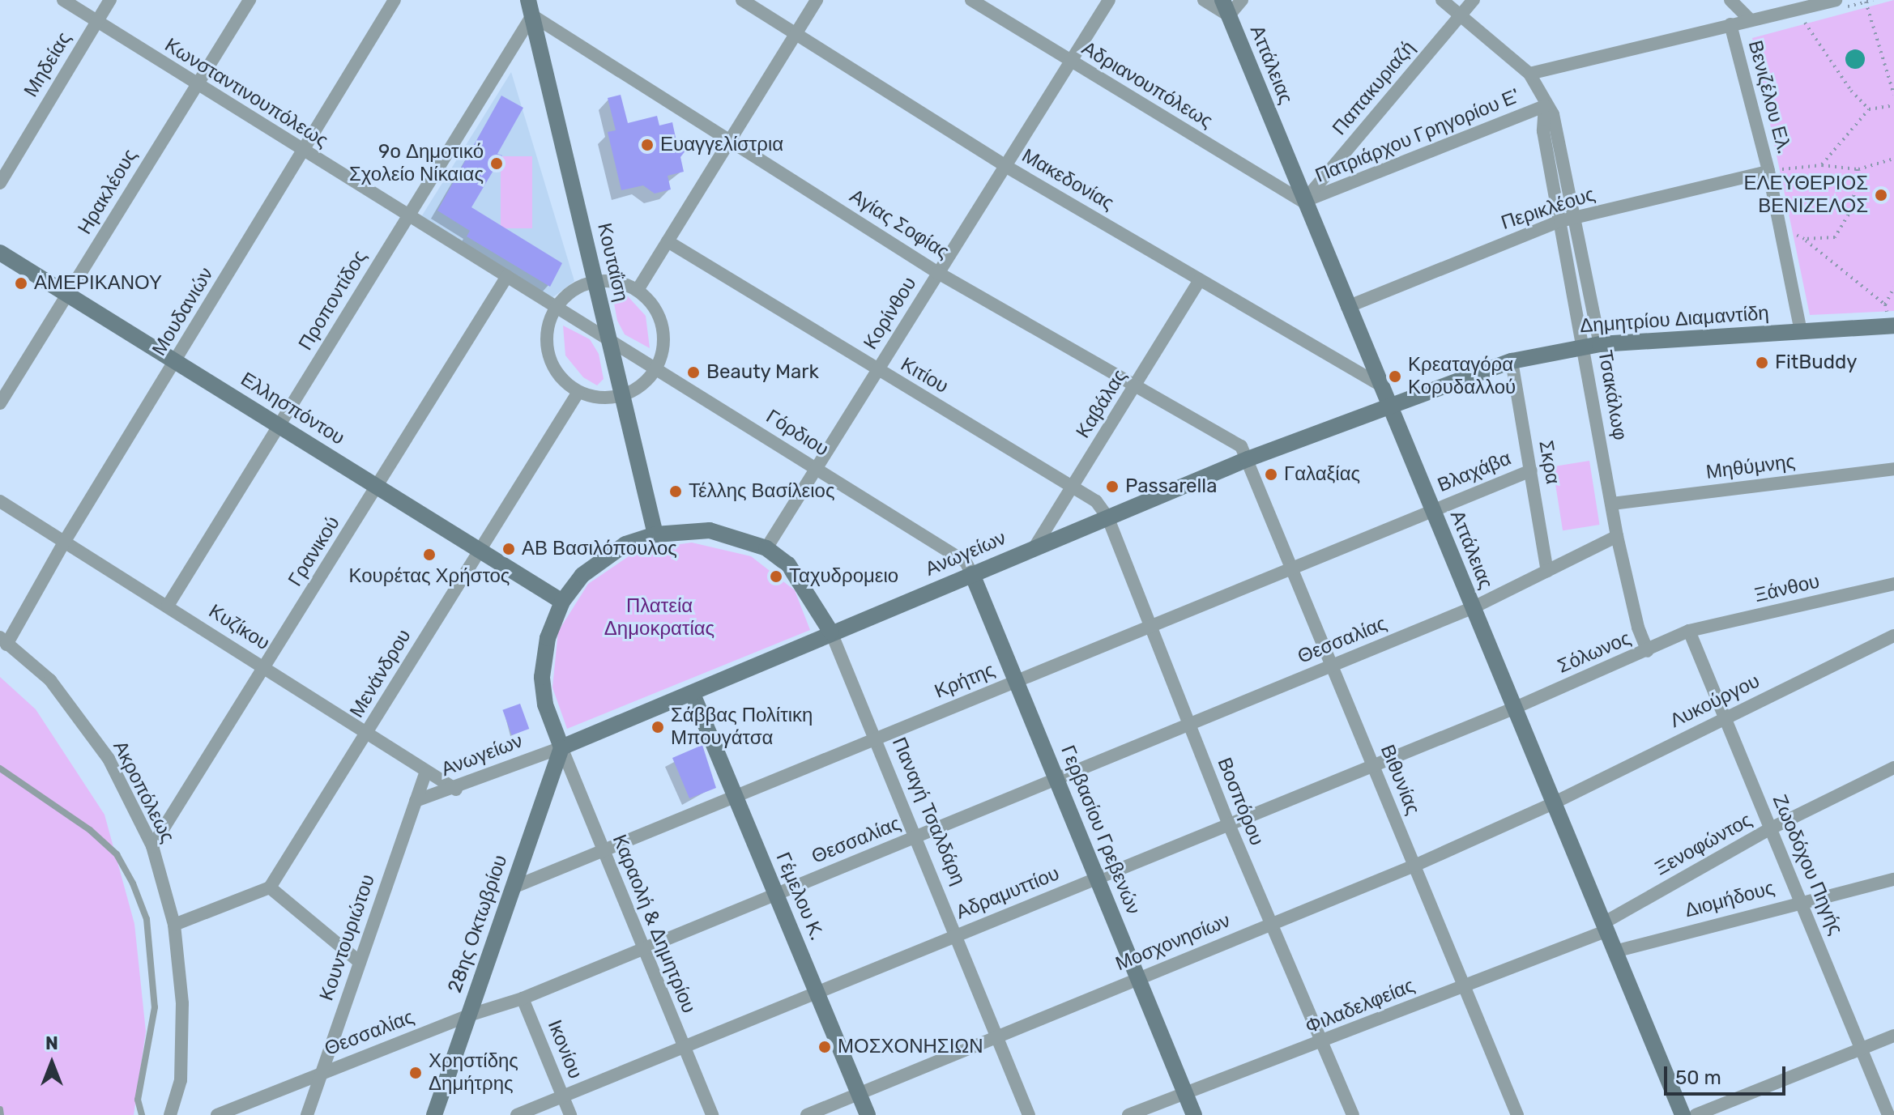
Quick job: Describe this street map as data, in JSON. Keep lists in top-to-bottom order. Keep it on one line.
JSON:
{"streets":{"main road":["Αττάλειας","Κουταΐση","Δημητρίου Διαμαντίδη","Ελλησπόντου","Ανωγείων","Γερβασίου Γρεβενών","Γέμελου Κ.","28ης Οκτωβρίου"],"street":["Μηδείας","Αδριανουπόλεως","Παπακυριαζή","Κωνσταντινουπόλεως","Βενιζέλου Ελ.","Πατριάρχου Γρηγορίου Ε'","Μακεδονίας","Ηρακλέους","Περικλέους","Αγίας Σοφίας","Προποντίδος","Μουδανιών","Κορίνθου","Κιτίου","Τσακάλωφ","Καβάλας","Γόρδιου","Σκρα","Μηθύμνης","Βλαχάβα","Γρανικού","Ξάνθου","Κυζίκου","Θεσσαλίας","Σόλωνος","Μενάνδρου","Κρήτης","Λυκούργου","Βιθυνίας","Ακροπόλεως","Βοσπόρου","Παναγή Τσαλδάρη","Ξενοφώντος","Ζωοδόχου Πηγής","Αδραμυττίου","Διομήδους","Καραολή & Δημητρίου","Κουντουριώτου","Μοσχονησίων","Φιλαδελφείας","Ικονίου"]},"crossings":[["Μηδείας","Κωνσταντινουπόλεως"],["Αττάλειας","Αδριανουπόλεως"],["Αττάλειας","Παπακυριαζή"],["Αττάλειας","Πατριάρχου Γρηγορίου Ε'"],["Αττάλειας","Μακεδονίας"],["Αττάλειας","Περικλέους"],["Αττάλειας","Δημητρίου Διαμαντίδη"],["Αττάλειας","Βλαχάβα"],["Αττάλειας","Ανωγείων"],["Αττάλειας","Θεσσαλίας"],["Αττάλειας","Σόλωνος"],["Αττάλειας","Κρήτης"],["Αττάλειας","Λυκούργου"],["Αττάλειας","Ξενοφώντος"],["Αττάλειας","Αδραμυττίου"],["Αττάλειας","Διομήδους"],["Αττάλειας","Μοσχονησίων"],["Αττάλειας","Φιλαδελφείας"],["Αδριανουπόλεως","Παπακυριαζή"],["Αδριανουπόλεως","Πατριάρχου Γρηγορίου Ε'"],["Αδριανουπόλεως","Κορίνθου"],["Παπακυριαζή","Πατριάρχου Γρηγορίου Ε'"],["Κωνσταντινουπόλεως","Ηρακλέους"],["Κωνσταντινουπόλεως","Κουταΐση"],["Κωνσταντινουπόλεως","Προποντίδος"],["Κωνσταντινουπόλεως","Μουδανιών"],["Κωνσταντινουπόλεως","Γόρδιου"],["Κωνσταντινουπόλεως","Γρανικού"],["Βενιζέλου Ελ.","Περικλέους"],["Βενιζέλου Ελ.","Δημητρίου Διαμαντίδη"],["Πατριάρχου Γρηγορίου Ε'","Τσακάλωφ"],["Μακεδονίας","Κορίνθου"],["Μακεδονίας","Καβάλας"],["Ηρακλέους","Ελλησπόντου"],["Περικλέους","Τσακάλωφ"],["Αγίας Σοφίας","Κουταΐση"],["Αγίας Σοφίας","Προποντίδος"],["Αγίας Σοφίας","Κορίνθου"],["Αγίας Σοφίας","Καβάλας"],["Αγίας Σοφίας","Ανωγείων"],["Αγίας Σοφίας","Βιθυνίας"],["Κουταΐση","Προποντίδος"],["Κουταΐση","Γόρδιου"],["Προποντίδος","Ελλησπόντου"],["Προποντίδος","Κυζίκου"],["Μουδανιών","Ελλησπόντου"],["Μουδανιών","Κυζίκου"],["Μουδανιών","Ακροπόλεως"],["Κορίνθου","Κιτίου"],["Κορίνθου","Γόρδιου"],["Δημητρίου Διαμαντίδη","Τσακάλωφ"],["Δημητρίου Διαμαντίδη","Σκρα"],["Δημητρίου Διαμαντίδη","Ανωγείων"],["Κιτίου","Καβάλας"],["Κιτίου","Βοσπόρου"],["Τσακάλωφ","Μηθύμνης"],["Τσακάλωφ","Θεσσαλίας"],["Τσακάλωφ","Σόλωνος"],["Καβάλας","Ανωγείων"],["Ελλησπόντου","Γρανικού"],["Ελλησπόντου","Μενάνδρου"],["Γόρδιου","Ανωγείων"],["Γόρδιου","Γερβασίου Γρεβενών"],["Σκρα","Βλαχάβα"],["Σκρα","Θεσσαλίας"],["Βλαχάβα","Κρήτης"],["Γρανικού","Κυζίκου"],["Γρανικού","Ακροπόλεως"],["Ανωγείων","Κυζίκου"],["Ανωγείων","Βιθυνίας"],["Ανωγείων","Βοσπόρου"],["Ανωγείων","Παναγή Τσαλδάρη"],["Ανωγείων","Γερβασίου Γρεβενών"],["Ανωγείων","Γέμελου Κ."],["Ανωγείων","28ης Οκτωβρίου"],["Ανωγείων","Καραολή & Δημητρίου"],["Ανωγείων","Κουντουριώτου"],["Ξάνθου","Σόλωνος"],["Ξάνθου","Ζωοδόχου Πηγής"],["Κυζίκου","Μενάνδρου"],["Κυζίκου","Κουντουριώτου"],["Θεσσαλίας","Βιθυνίας"],["Θεσσαλίας","Βοσπόρου"],["Θεσσαλίας","Παναγή Τσαλδάρη"],["Θεσσαλίας","Γερβασίου Γρεβενών"],["Θεσσαλίας","Γέμελου Κ."],["Θεσσαλίας","28ης Οκτωβρίου"],["Θεσσαλίας","Καραολή & Δημητρίου"],["Θεσσαλίας","Κουντουριώτου"],["Θεσσαλίας","Ικονίου"],["Σόλωνος","Ζωοδόχου Πηγής"],["Σόλωνος","Αδραμυττίου"],["Κρήτης","Βιθυνίας"],["Κρήτης","Βοσπόρου"],["Κρήτης","Παναγή Τσαλδάρη"],["Κρήτης","Γερβασίου Γρεβενών"],["Κρήτης","Γέμελου Κ."],["Κρήτης","28ης Οκτωβρίου"],["Κρήτης","Καραολή & Δημητρίου"],["Λυκούργου","Ζωοδόχου Πηγής"],["Λυκούργου","Μοσχονησίων"],["Βιθυνίας","Αδραμυττίου"],["Βιθυνίας","Μοσχονησίων"],["Βιθυνίας","Φιλαδελφείας"],["Βοσπόρου","Αδραμυττίου"],["Βοσπόρου","Μοσχονησίων"],["Βοσπόρου","Φιλαδελφείας"],["Παναγή Τσαλδάρη","Αδραμυττίου"],["Παναγή Τσαλδάρη","Μοσχονησίων"],["Γερβασίου Γρεβενών","Αδραμυττίου"],["Γερβασίου Γρεβενών","Μοσχονησίων"],["Γερβασίου Γρεβενών","Φιλαδελφείας"],["Ξενοφώντος","Ζωοδόχου Πηγής"],["Ξενοφώντος","Φιλαδελφείας"],["Ζωοδόχου Πηγής","Διομήδους"],["Αδραμυττίου","Γέμελου Κ."],["Αδραμυττίου","Καραολή & Δημητρίου"],["Αδραμυττίου","Ικονίου"],["Γέμελου Κ.","Μοσχονησίων"],["28ης Οκτωβρίου","Καραολή & Δημητρίου"]],"parks":["Πλατεία Δημοκρατίας"],"places":["Ευαγγελίστρια","9o Δημοτικό Σχολείο Νίκαιας","ΕΛΕΥΘΕΡΙΟΣ ΒΕΝΙΖΕΛΟΣ","ΑΜΕΡΙΚΑΝΟΥ","FitBuddy","Beauty Mark","Κρεαταγόρα Κορυδαλλού","Γαλαξίας","Passarella","Τέλλης Βασίλειος","ΑΒ Βασιλόπουλος","Κουρέτας Χρήστος","Ταχυδρομειο","Σάββας Πολίτικη Μπουγάτσα","ΜΟΣΧΟΝΗΣΙΩΝ","Χρηστίδης Δημήτρης"],"scale_bar":"50 m","north":"top"}
